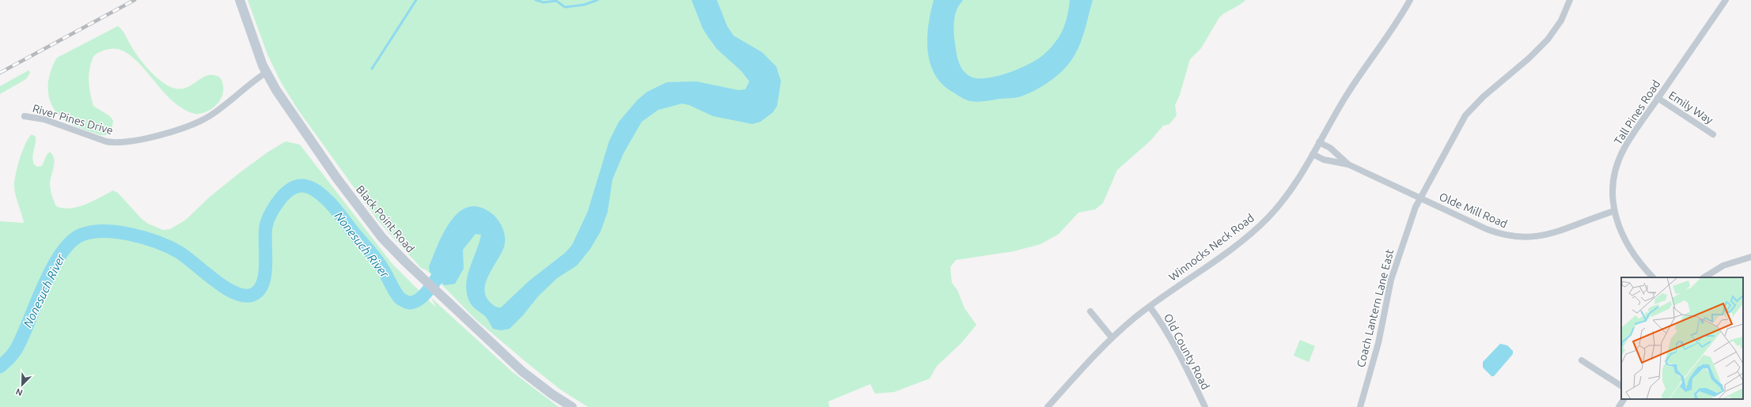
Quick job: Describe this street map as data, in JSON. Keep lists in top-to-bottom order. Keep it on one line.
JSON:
{"streets":{"main road":["Black Point Road"],"street":["Emily Way","Tall Pines Road","River Pines Drive","Olde Mill Road","Winnocks Neck Road","Coach Lantern Lane East","Old County Road"]},"crossings":[["Emily Way","Tall Pines Road"],["Tall Pines Road","Olde Mill Road"],["River Pines Drive","Black Point Road"],["Olde Mill Road","Winnocks Neck Road"],["Olde Mill Road","Coach Lantern Lane East"],["Winnocks Neck Road","Old County Road"]],"water":["Nonesuch River"],"north":"bottom left"}
